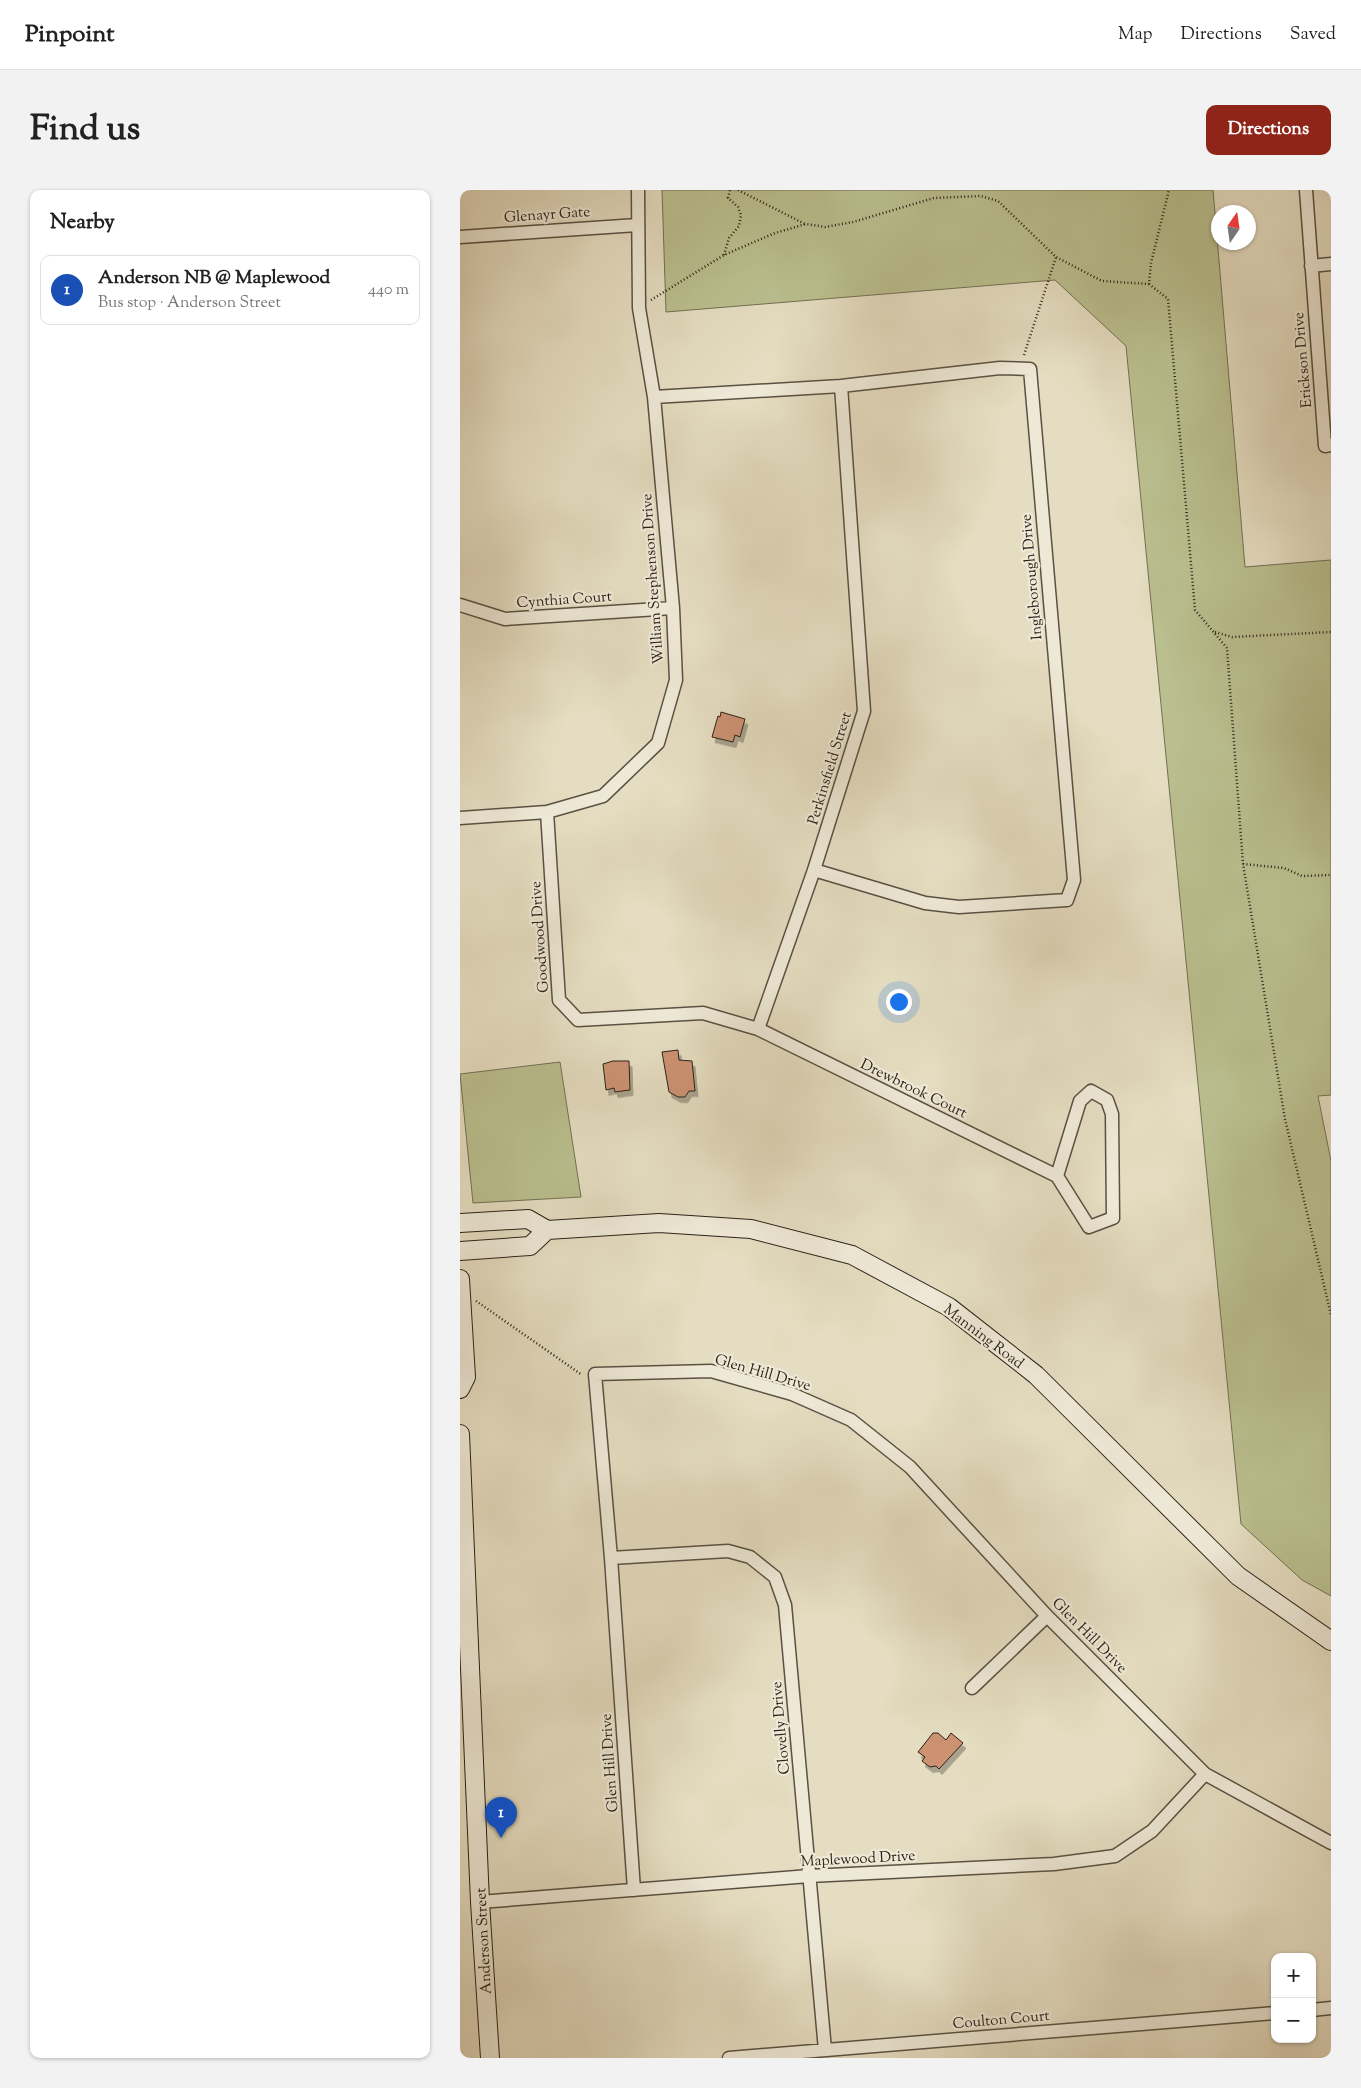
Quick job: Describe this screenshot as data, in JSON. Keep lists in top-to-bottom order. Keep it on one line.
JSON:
{"streets":{"main road":["Manning Road","Anderson Street"],"street":["Glenayr Gate","Erickson Drive","Ingleborough Drive","William Stephenson Drive","Cynthia Court","Perkinsfield Street","Goodwood Drive","Drewbrook Court","Glen Hill Drive","Clovelly Drive","Maplewood Drive","Coulton Court"]},"crossings":[["Glenayr Gate","William Stephenson Drive"],["Ingleborough Drive","Perkinsfield Street"],["William Stephenson Drive","Cynthia Court"],["William Stephenson Drive","Goodwood Drive"],["Perkinsfield Street","Goodwood Drive"],["Perkinsfield Street","Drewbrook Court"],["Goodwood Drive","Drewbrook Court"],["Glen Hill Drive","Clovelly Drive"],["Glen Hill Drive","Maplewood Drive"],["Clovelly Drive","Maplewood Drive"],["Clovelly Drive","Coulton Court"],["Maplewood Drive","Anderson Street"]],"north":"top","page":{"header":"Pinpoint","nav":["Map","Directions","Saved"],"title":"Find us","buttons":"Directions","heading":"Nearby","list":[{"mark":"1","name":"Anderson NB @ Maplewood","note":"Bus stop · Anderson Street","value":"440 m"}],"pins":"1","map_buttons":["+","−"]}}
